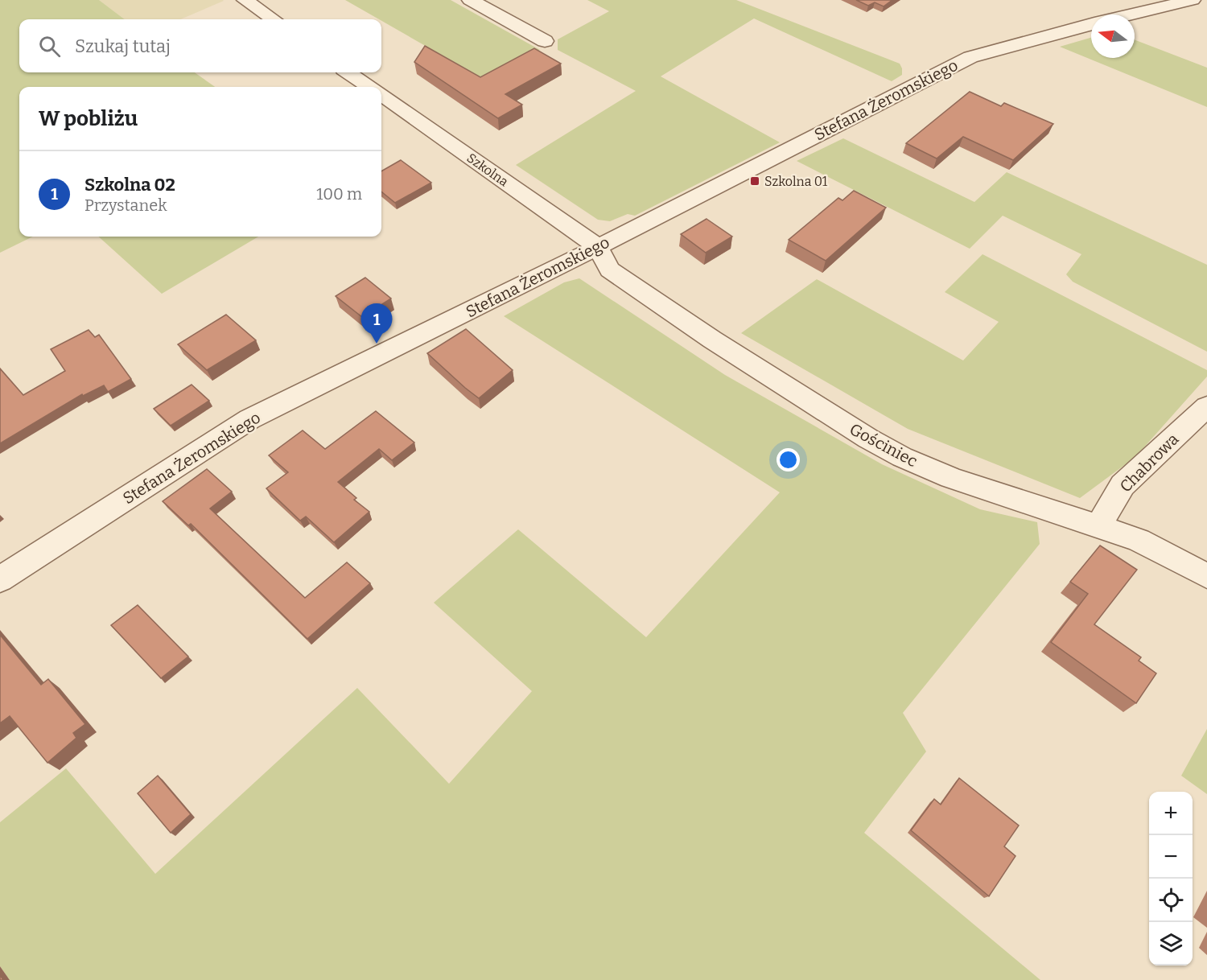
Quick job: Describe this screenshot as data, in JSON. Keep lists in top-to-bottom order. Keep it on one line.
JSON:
{"streets":{"street":["Stefana Żeromskiego","Szkolna","Gościniec","Chabrowa"]},"crossings":[["Stefana Żeromskiego","Szkolna"],["Stefana Żeromskiego","Gościniec"],["Szkolna","Gościniec"],["Gościniec","Chabrowa"]],"places":{"transit":["Szkolna 01"]},"north":"left","page":{"search":"Szukaj tutaj","heading":"W pobliżu","list":[{"mark":"1","name":"Szkolna 02","note":"Przystanek","value":"100 m"}],"pins":"1","map_buttons":["+","−"]}}
